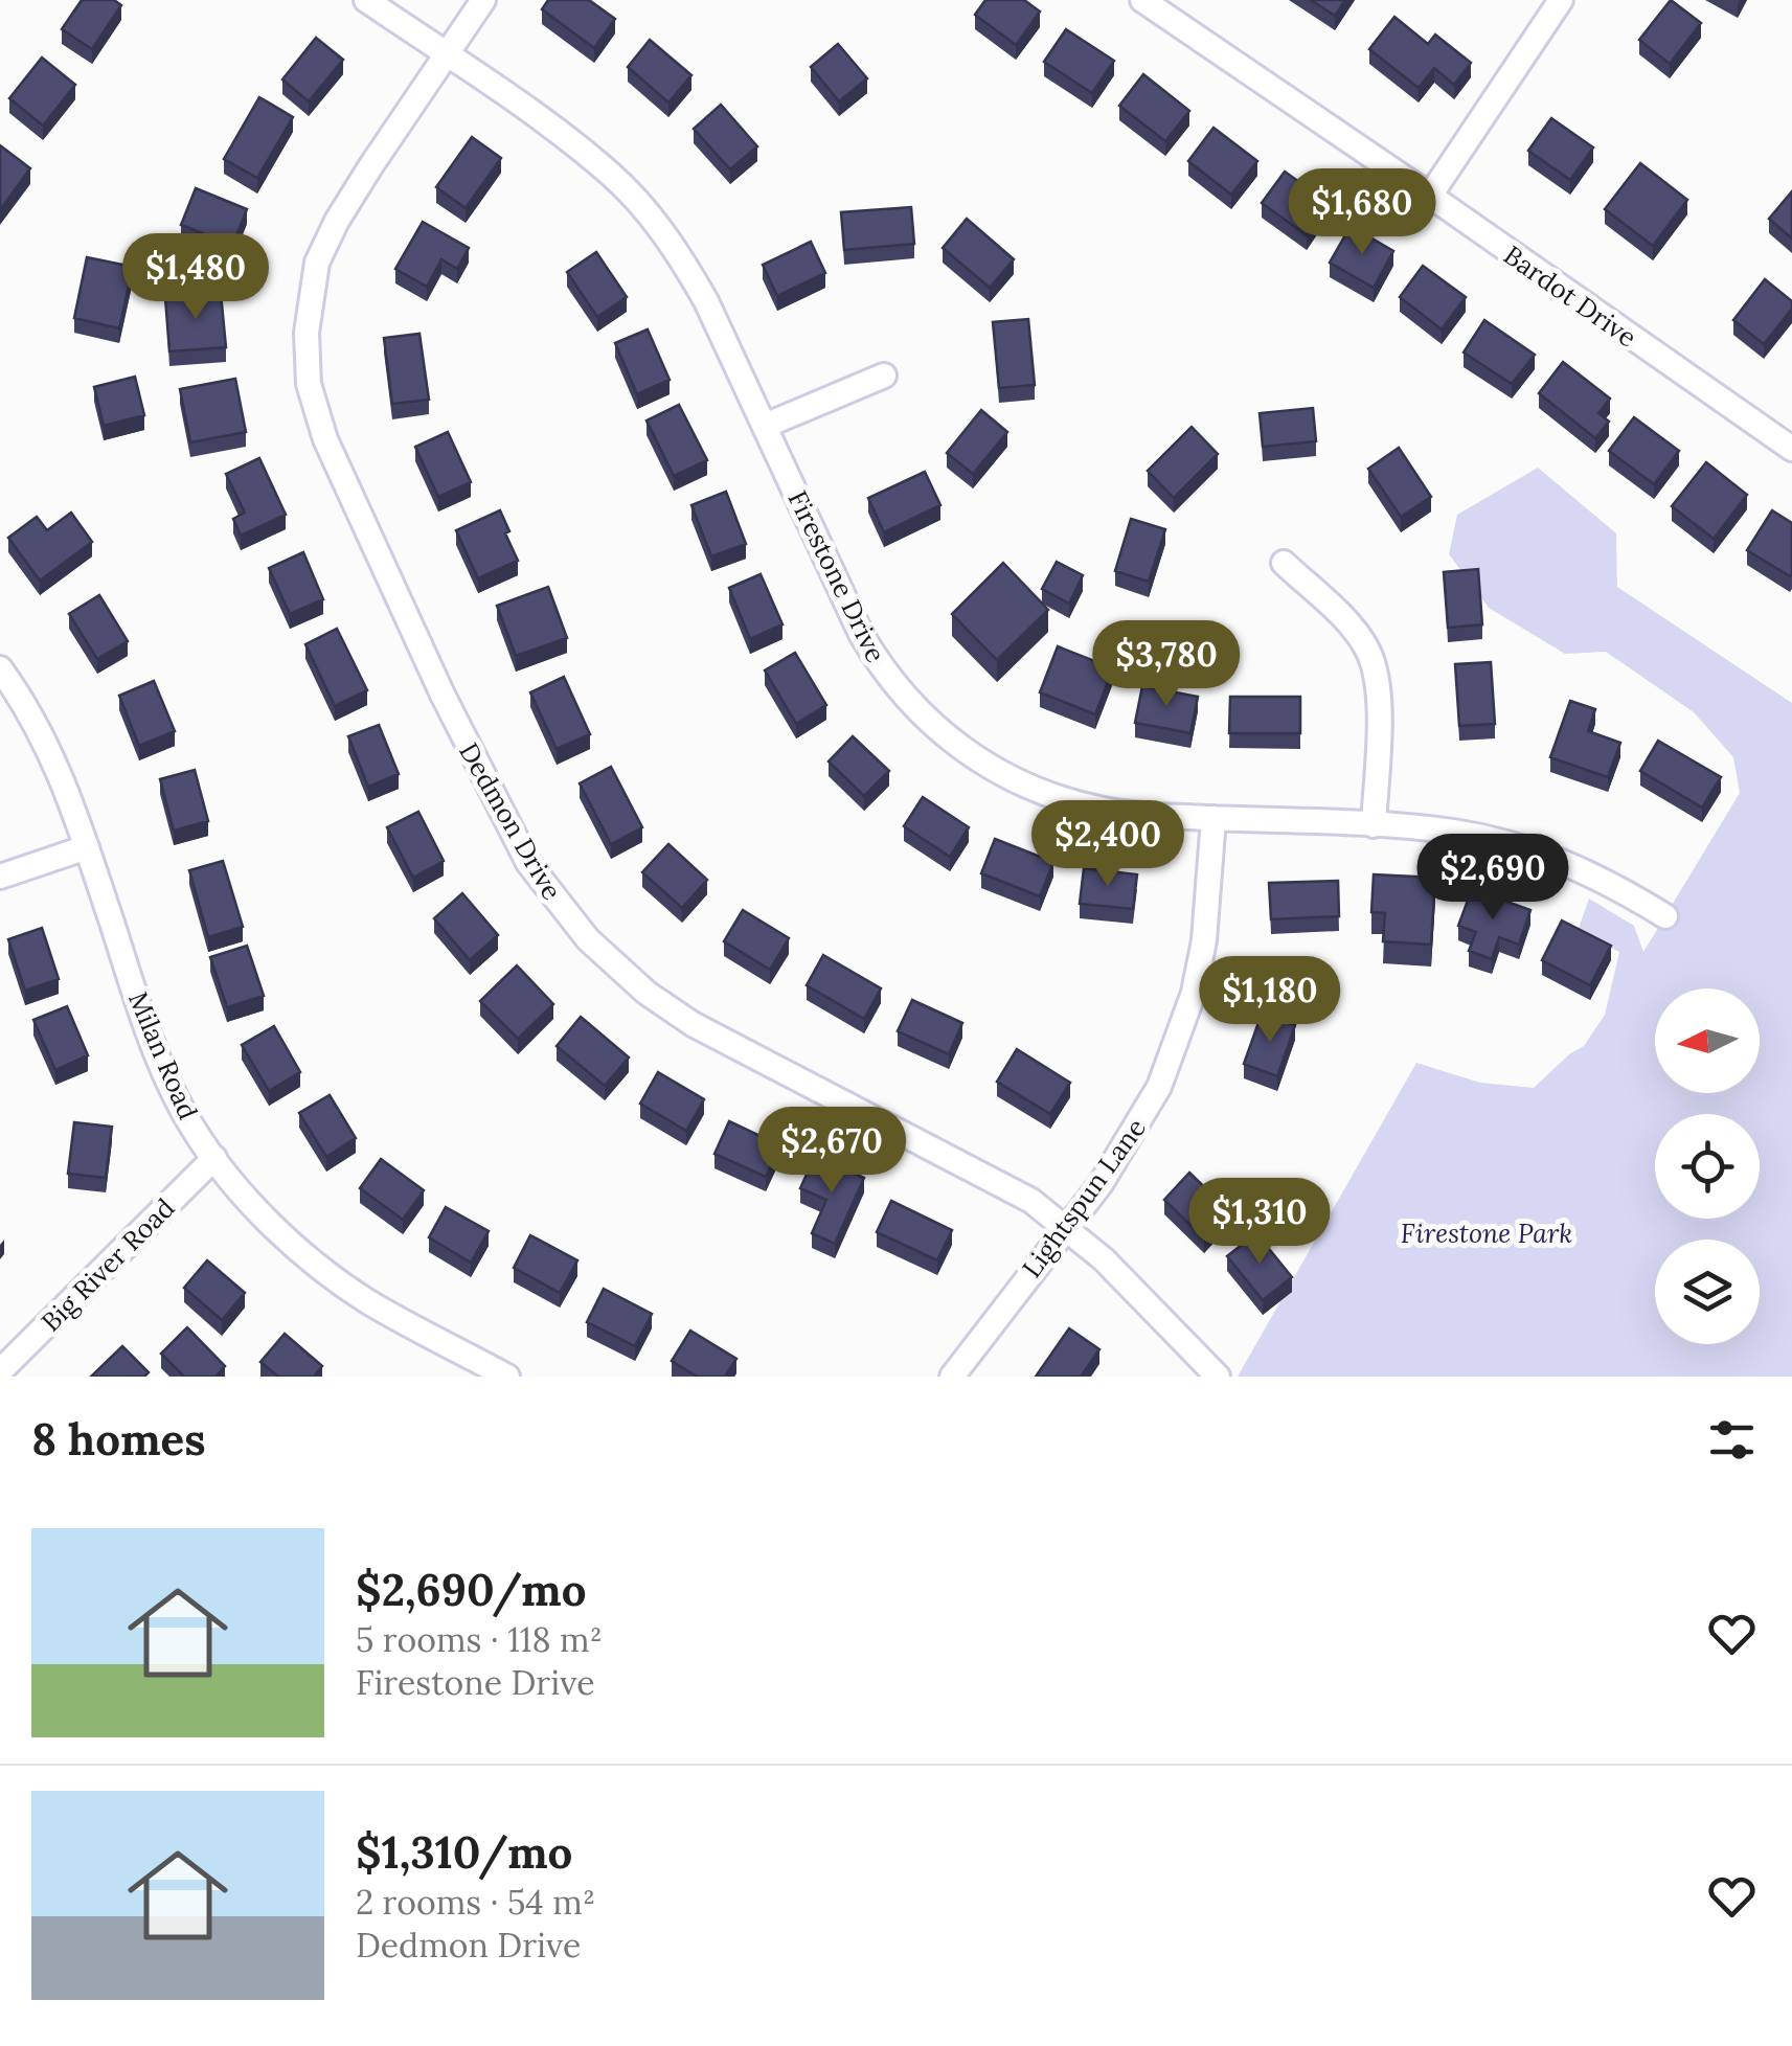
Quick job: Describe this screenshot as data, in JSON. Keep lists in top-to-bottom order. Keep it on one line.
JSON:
{"streets":{"street":["Bardot Drive","Firestone Drive","Dedmon Drive","Milan Road","Lightspun Lane","Big River Road"]},"crossings":[["Firestone Drive","Dedmon Drive"],["Firestone Drive","Lightspun Lane"],["Dedmon Drive","Lightspun Lane"],["Milan Road","Big River Road"]],"parks":["Firestone Park"],"north":"left","page":{"price":["$1,680","$1,480","$3,780","$2,400","$2,690","$1,180","$2,670","$1,310"],"heading":"8 homes","list":[{"name":"$2,690/mo","note":"5 rooms · 118 m² · Firestone Drive"},{"name":"$1,310/mo","note":"2 rooms · 54 m² · Dedmon Drive"}]}}
